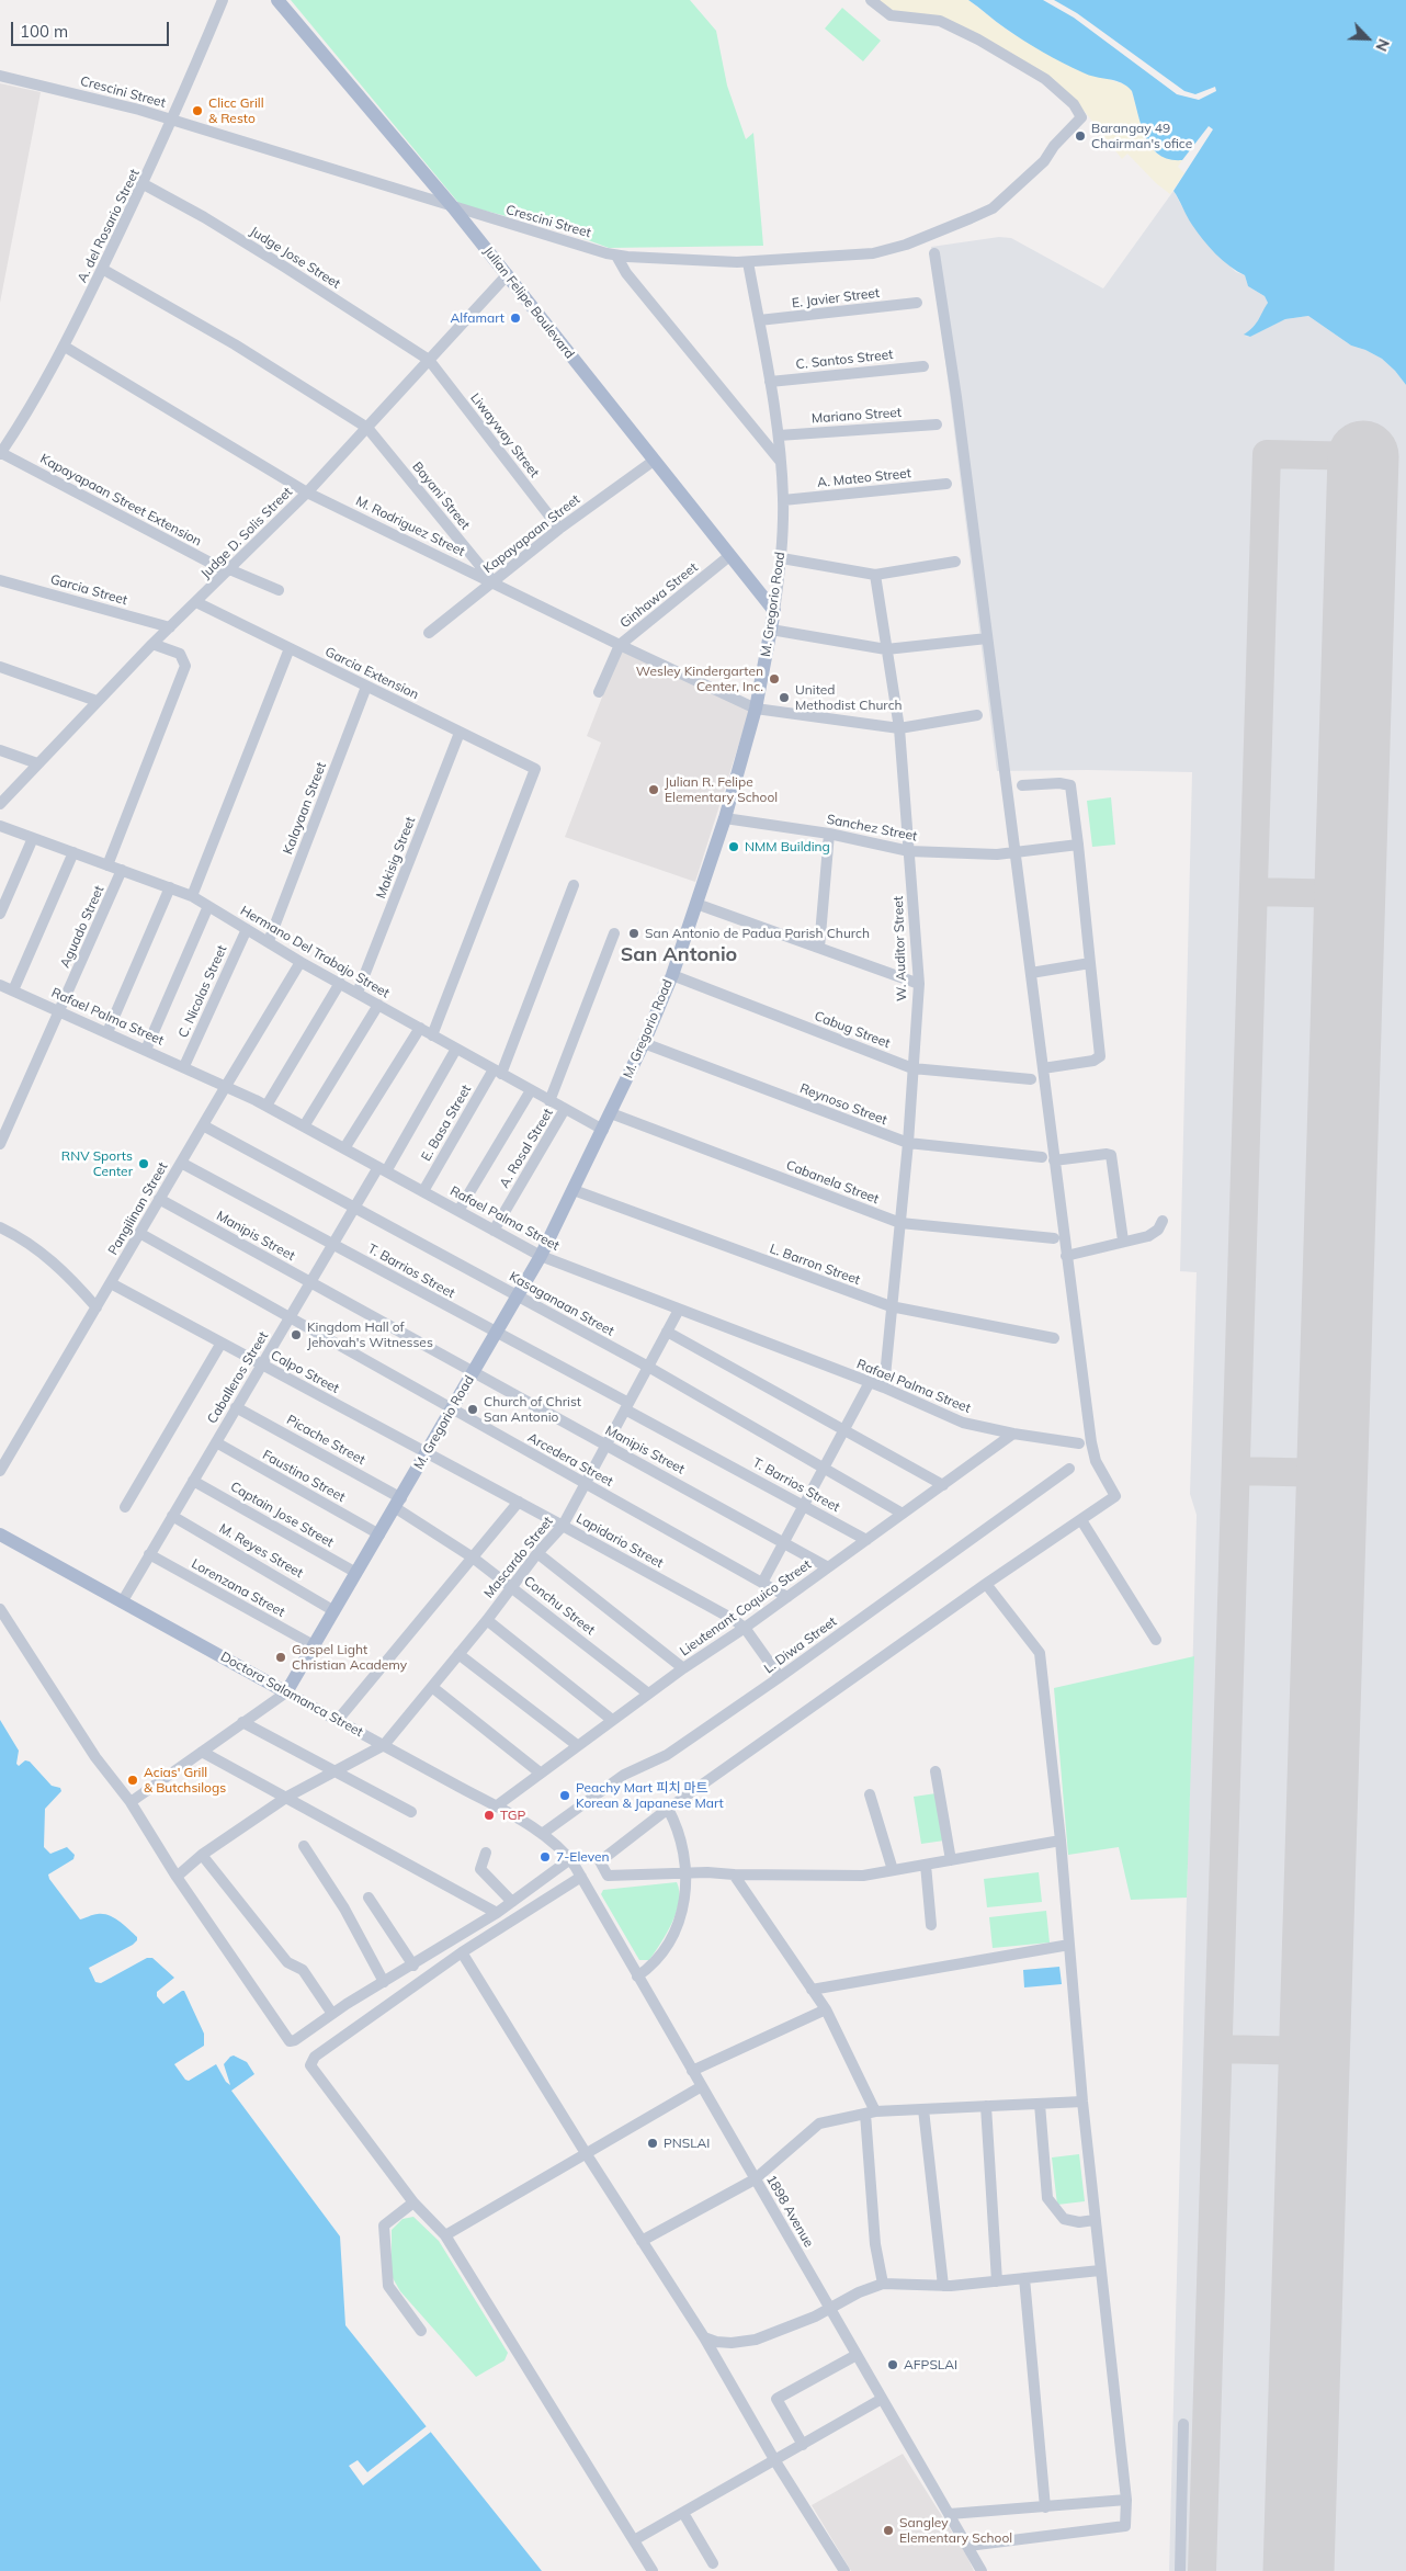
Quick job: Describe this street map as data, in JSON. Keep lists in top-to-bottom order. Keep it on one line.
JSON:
{"streets":{"main road":["Julian Felipe Boulevard","M. Gregorio Road","Doctora Salamanca Street"],"street":["Crescini Street","A. del Rosario Street","Judge Jose Street","E. Javier Street","C. Santos Street","Mariano Street","Liwayway Street","A. Mateo Street","Bayani Street","Kapayapaan Street Extension","M. Rodriguez Street","Judge D. Solis Street","Kapayapaan Street","Garcia Street","Ginhawa Street","Garcia Extension","Kalayaan Street","Sanchez Street","Makisig Street","Aguado Street","W. Auditor Street","Hermano Del Trabajo Street","C. Nicolas Street","Rafael Palma Street","Cabug Street","Reynoso Street","E. Basa Street","A. Rosal Street","Cabanela Street","Pangilinan Street","Manipis Street","L. Barron Street","T. Barrios Street","Kasaganaan Street","Calpo Street","Caballeros Street","Picache Street","Arcedera Street","Faustino Street","Captain Jose Street","Lapidario Street","M. Reyes Street","Mascardo Street","Lorenzana Street","Conchu Street","Lieutenant Coquico Street","L. Diwa Street","1898 Avenue"]},"crossings":[["Crescini Street","A. del Rosario Street"],["Crescini Street","Julian Felipe Boulevard"],["Crescini Street","M. Gregorio Road"],["A. del Rosario Street","Judge Jose Street"],["A. del Rosario Street","Bayani Street"],["A. del Rosario Street","Kapayapaan Street Extension"],["A. del Rosario Street","M. Rodriguez Street"],["Judge Jose Street","Liwayway Street"],["Judge Jose Street","Judge D. Solis Street"],["E. Javier Street","M. Gregorio Road"],["Julian Felipe Boulevard","Judge D. Solis Street"],["Julian Felipe Boulevard","Kapayapaan Street"],["Julian Felipe Boulevard","Ginhawa Street"],["Julian Felipe Boulevard","M. Gregorio Road"],["C. Santos Street","M. Gregorio Road"],["Mariano Street","M. Gregorio Road"],["Liwayway Street","Judge D. Solis Street"],["Liwayway Street","Kapayapaan Street"],["A. Mateo Street","M. Gregorio Road"],["Bayani Street","M. Rodriguez Street"],["Bayani Street","Judge D. Solis Street"],["Bayani Street","Kapayapaan Street"],["Kapayapaan Street Extension","Judge D. Solis Street"],["M. Rodriguez Street","Judge D. Solis Street"],["M. Rodriguez Street","Kapayapaan Street"],["M. Rodriguez Street","Ginhawa Street"],["M. Rodriguez Street","M. Gregorio Road"],["M. Rodriguez Street","W. Auditor Street"],["Judge D. Solis Street","Garcia Street"],["Judge D. Solis Street","Garcia Extension"],["M. Gregorio Road","Sanchez Street"],["M. Gregorio Road","Hermano Del Trabajo Street"],["M. Gregorio Road","Rafael Palma Street"],["M. Gregorio Road","Cabug Street"],["M. Gregorio Road","Reynoso Street"],["M. Gregorio Road","Cabanela Street"],["M. Gregorio Road","Manipis Street"],["M. Gregorio Road","L. Barron Street"],["M. Gregorio Road","T. Barrios Street"],["M. Gregorio Road","Kasaganaan Street"],["M. Gregorio Road","Calpo Street"],["M. Gregorio Road","Picache Street"],["M. Gregorio Road","Arcedera Street"],["M. Gregorio Road","Faustino Street"],["M. Gregorio Road","Captain Jose Street"],["M. Gregorio Road","Lapidario Street"],["M. Gregorio Road","M. Reyes Street"],["M. Gregorio Road","Lorenzana Street"],["M. Gregorio Road","Conchu Street"],["M. Gregorio Road","Doctora Salamanca Street"],["Garcia Extension","Kalayaan Street"],["Garcia Extension","Makisig Street"],["Garcia Extension","Hermano Del Trabajo Street"],["Kalayaan Street","Hermano Del Trabajo Street"],["Sanchez Street","W. Auditor Street"],["Makisig Street","Hermano Del Trabajo Street"],["Aguado Street","Hermano Del Trabajo Street"],["Aguado Street","Rafael Palma Street"],["W. Auditor Street","Rafael Palma Street"],["W. Auditor Street","Cabug Street"],["W. Auditor Street","Reynoso Street"],["W. Auditor Street","Cabanela Street"],["W. Auditor Street","L. Barron Street"],["Hermano Del Trabajo Street","C. Nicolas Street"],["Hermano Del Trabajo Street","E. Basa Street"],["Hermano Del Trabajo Street","A. Rosal Street"],["Hermano Del Trabajo Street","Pangilinan Street"],["Hermano Del Trabajo Street","Caballeros Street"],["C. Nicolas Street","Rafael Palma Street"],["Rafael Palma Street","E. Basa Street"],["Rafael Palma Street","A. Rosal Street"],["Rafael Palma Street","Pangilinan Street"],["Rafael Palma Street","Caballeros Street"],["Rafael Palma Street","Mascardo Street"],["Rafael Palma Street","Lieutenant Coquico Street"],["Pangilinan Street","Manipis Street"],["Pangilinan Street","T. Barrios Street"],["Pangilinan Street","Kasaganaan Street"],["Pangilinan Street","Calpo Street"],["Pangilinan Street","Arcedera Street"],["Manipis Street","Caballeros Street"],["Manipis Street","Mascardo Street"],["Manipis Street","Lieutenant Coquico Street"],["T. Barrios Street","Caballeros Street"],["T. Barrios Street","Mascardo Street"],["T. Barrios Street","Lieutenant Coquico Street"],["Kasaganaan Street","Caballeros Street"],["Kasaganaan Street","Mascardo Street"],["Kasaganaan Street","Lieutenant Coquico Street"],["Calpo Street","Caballeros Street"],["Calpo Street","Lapidario Street"],["Caballeros Street","Picache Street"],["Caballeros Street","Arcedera Street"],["Caballeros Street","Faustino Street"],["Caballeros Street","Captain Jose Street"],["Caballeros Street","M. Reyes Street"],["Caballeros Street","Lorenzana Street"],["Caballeros Street","Doctora Salamanca Street"],["Picache Street","Conchu Street"],["Arcedera Street","Mascardo Street"],["Arcedera Street","Lieutenant Coquico Street"],["Lapidario Street","Mascardo Street"],["Lapidario Street","Lieutenant Coquico Street"],["Lapidario Street","L. Diwa Street"],["Mascardo Street","Conchu Street"],["Mascardo Street","Doctora Salamanca Street"],["Conchu Street","Lieutenant Coquico Street"],["Lieutenant Coquico Street","Doctora Salamanca Street"],["L. Diwa Street","Doctora Salamanca Street"],["Doctora Salamanca Street","1898 Avenue"]],"districts":["San Antonio"],"places":["Clicc Grill & Resto","Barangay 49 Chairman's ofice","Alfamart","Wesley Kindergarten Center, Inc.","United Methodist Church","Julian R. Felipe Elementary School","NMM Building","San Antonio de Padua Parish Church","RNV Sports Center","Kingdom Hall of Jehovah's Witnesses","Church of Christ San Antonio","Gospel Light Christian Academy","Acias' Grill & Butchsilogs","Peachy Mart 피치 마트 Korean & Japanese Mart","TGP","7-Eleven","PNSLAI","AFPSLAI","Sangley Elementary School"],"scale_bar":"100 m","north":"bottom right"}
